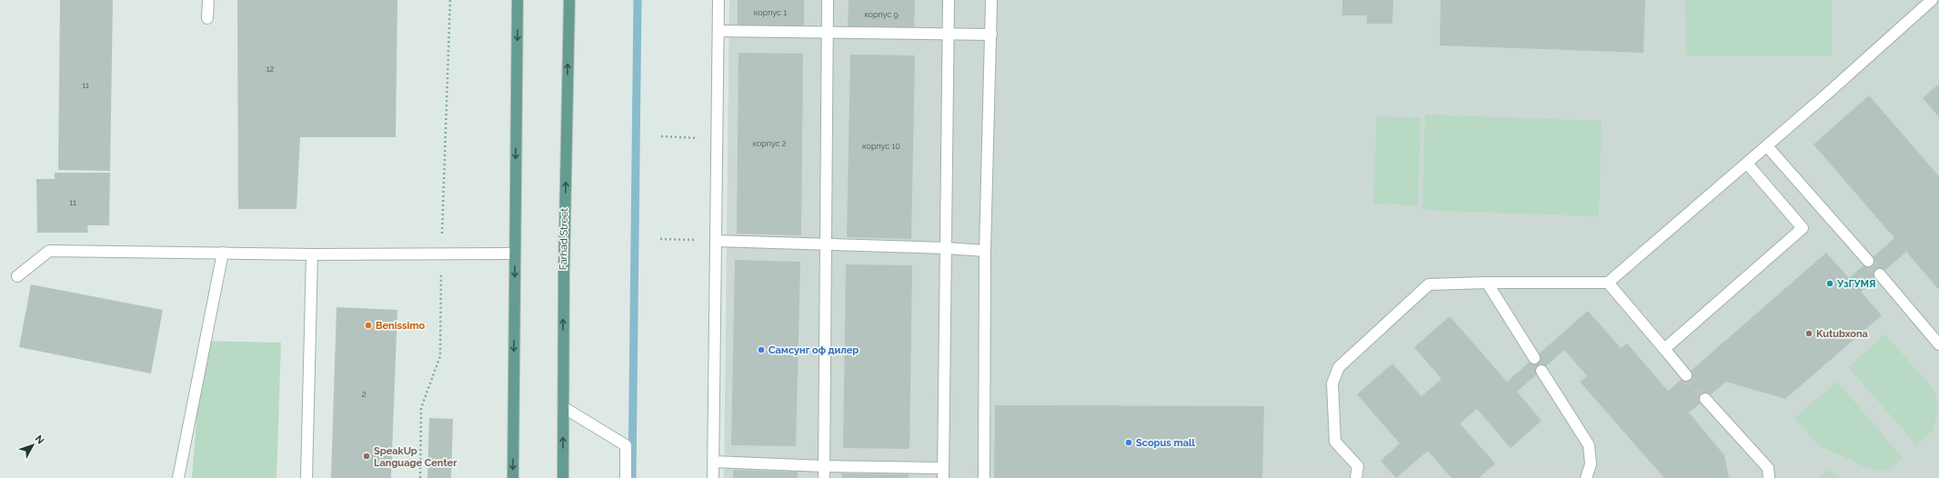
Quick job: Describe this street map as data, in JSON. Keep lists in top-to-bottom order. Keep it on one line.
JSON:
{"streets":{"main road":["Farhad Street"]},"places":["УзГУМЯ","Benissimo","Kutubxona","Самсунг оф дилер","Scopus mall","SpeakUp Language Center"],"house_numbers":["корпус 1","корпус 9","12","11","корпус 2","корпус 10","11","2"],"north":"top right"}
